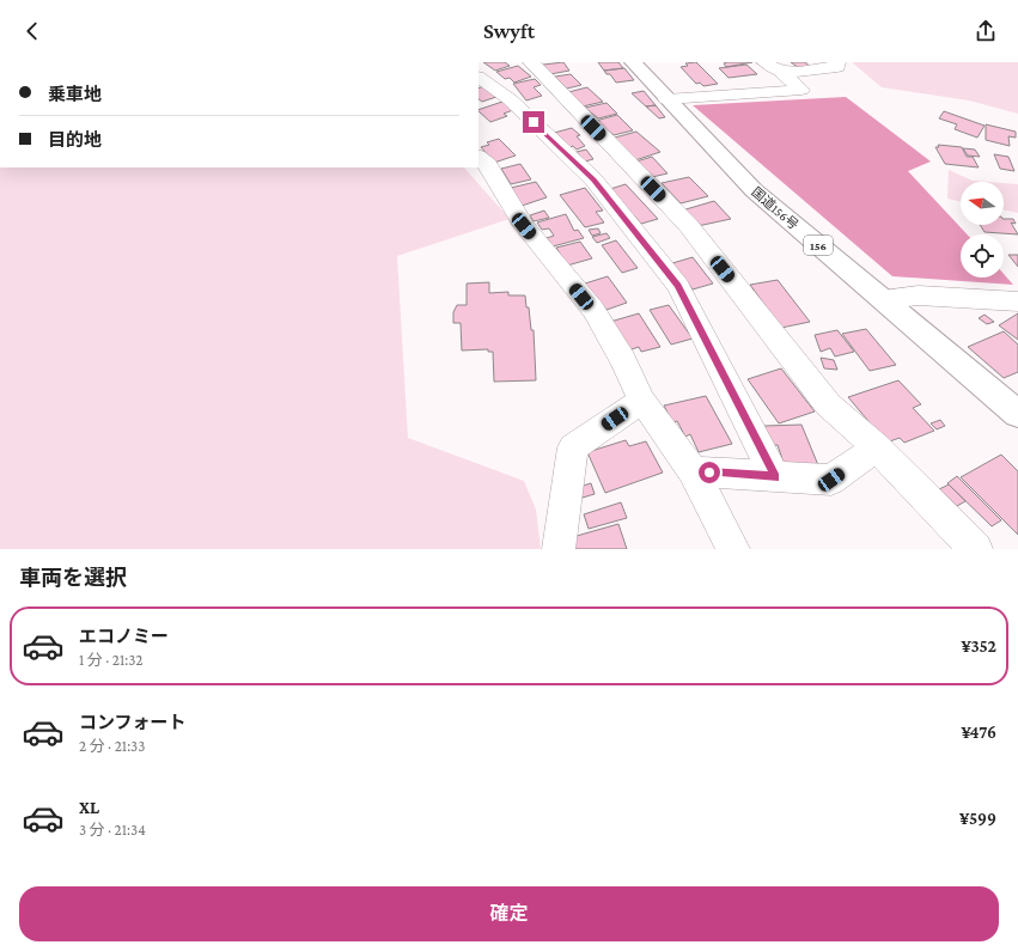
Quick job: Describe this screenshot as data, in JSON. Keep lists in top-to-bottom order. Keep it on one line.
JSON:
{"streets":{"highway":["国道156号","156"]},"north":"left","page":{"header":"Swyft","banner":["乗車地","目的地"],"heading":"車両を選択","list":[{"name":"エコノミー","note":"1 分 · 21:32","value":"¥352"},{"name":"コンフォート","note":"2 分 · 21:33","value":"¥476"},{"name":"XL","note":"3 分 · 21:34","value":"¥599"}],"buttons":"確定"}}
